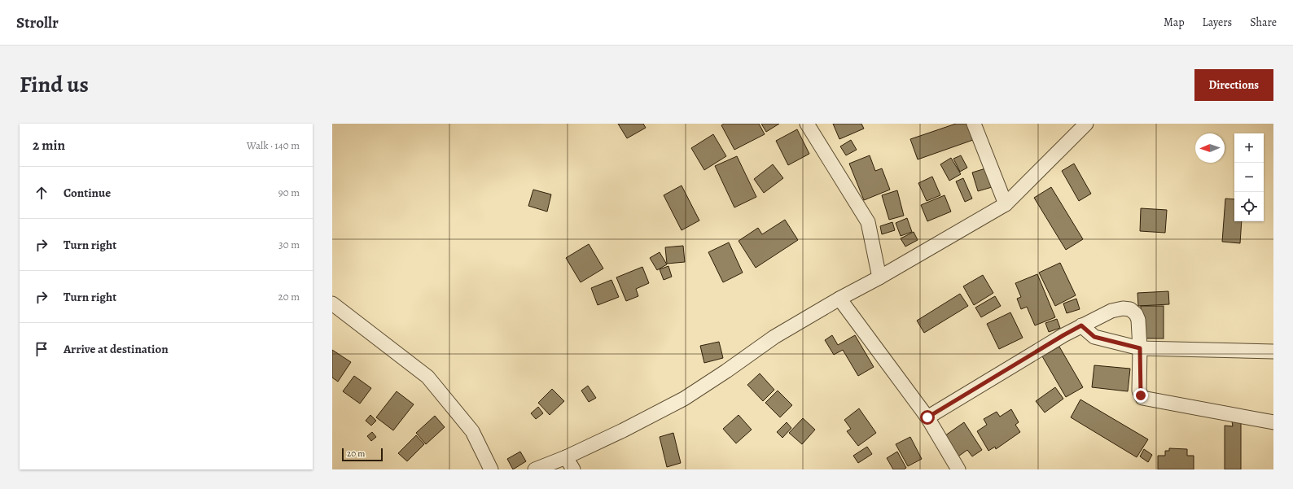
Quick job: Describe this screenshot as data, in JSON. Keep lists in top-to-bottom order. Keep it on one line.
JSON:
{"scale_bar":"20 m","north":"left","page":{"header":"Strollr","nav":["Map","Layers","Share"],"title":"Find us","buttons":"Directions","heading":["2 min","Walk · 140 m"],"map_buttons":["+","−"],"list":[["Continue","90 m"],["Turn right","30 m"],["Turn right","20 m"],"Arrive at destination"],"scale":"20 m"}}
